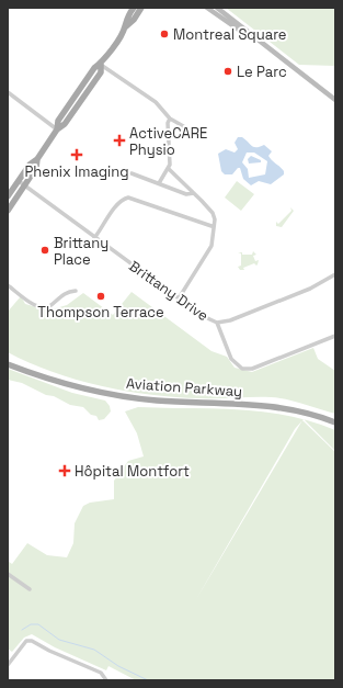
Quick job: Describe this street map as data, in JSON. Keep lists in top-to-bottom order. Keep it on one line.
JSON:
{"streets":{"main road":["Aviation Parkway"],"street":["Brittany Drive"]},"places":{"other":["Montreal Square","Le Parc","Brittany Place","Thompson Terrace"],"health":["ActiveCARE Physio","Phenix Imaging","Hôpital Montfort"]}}
